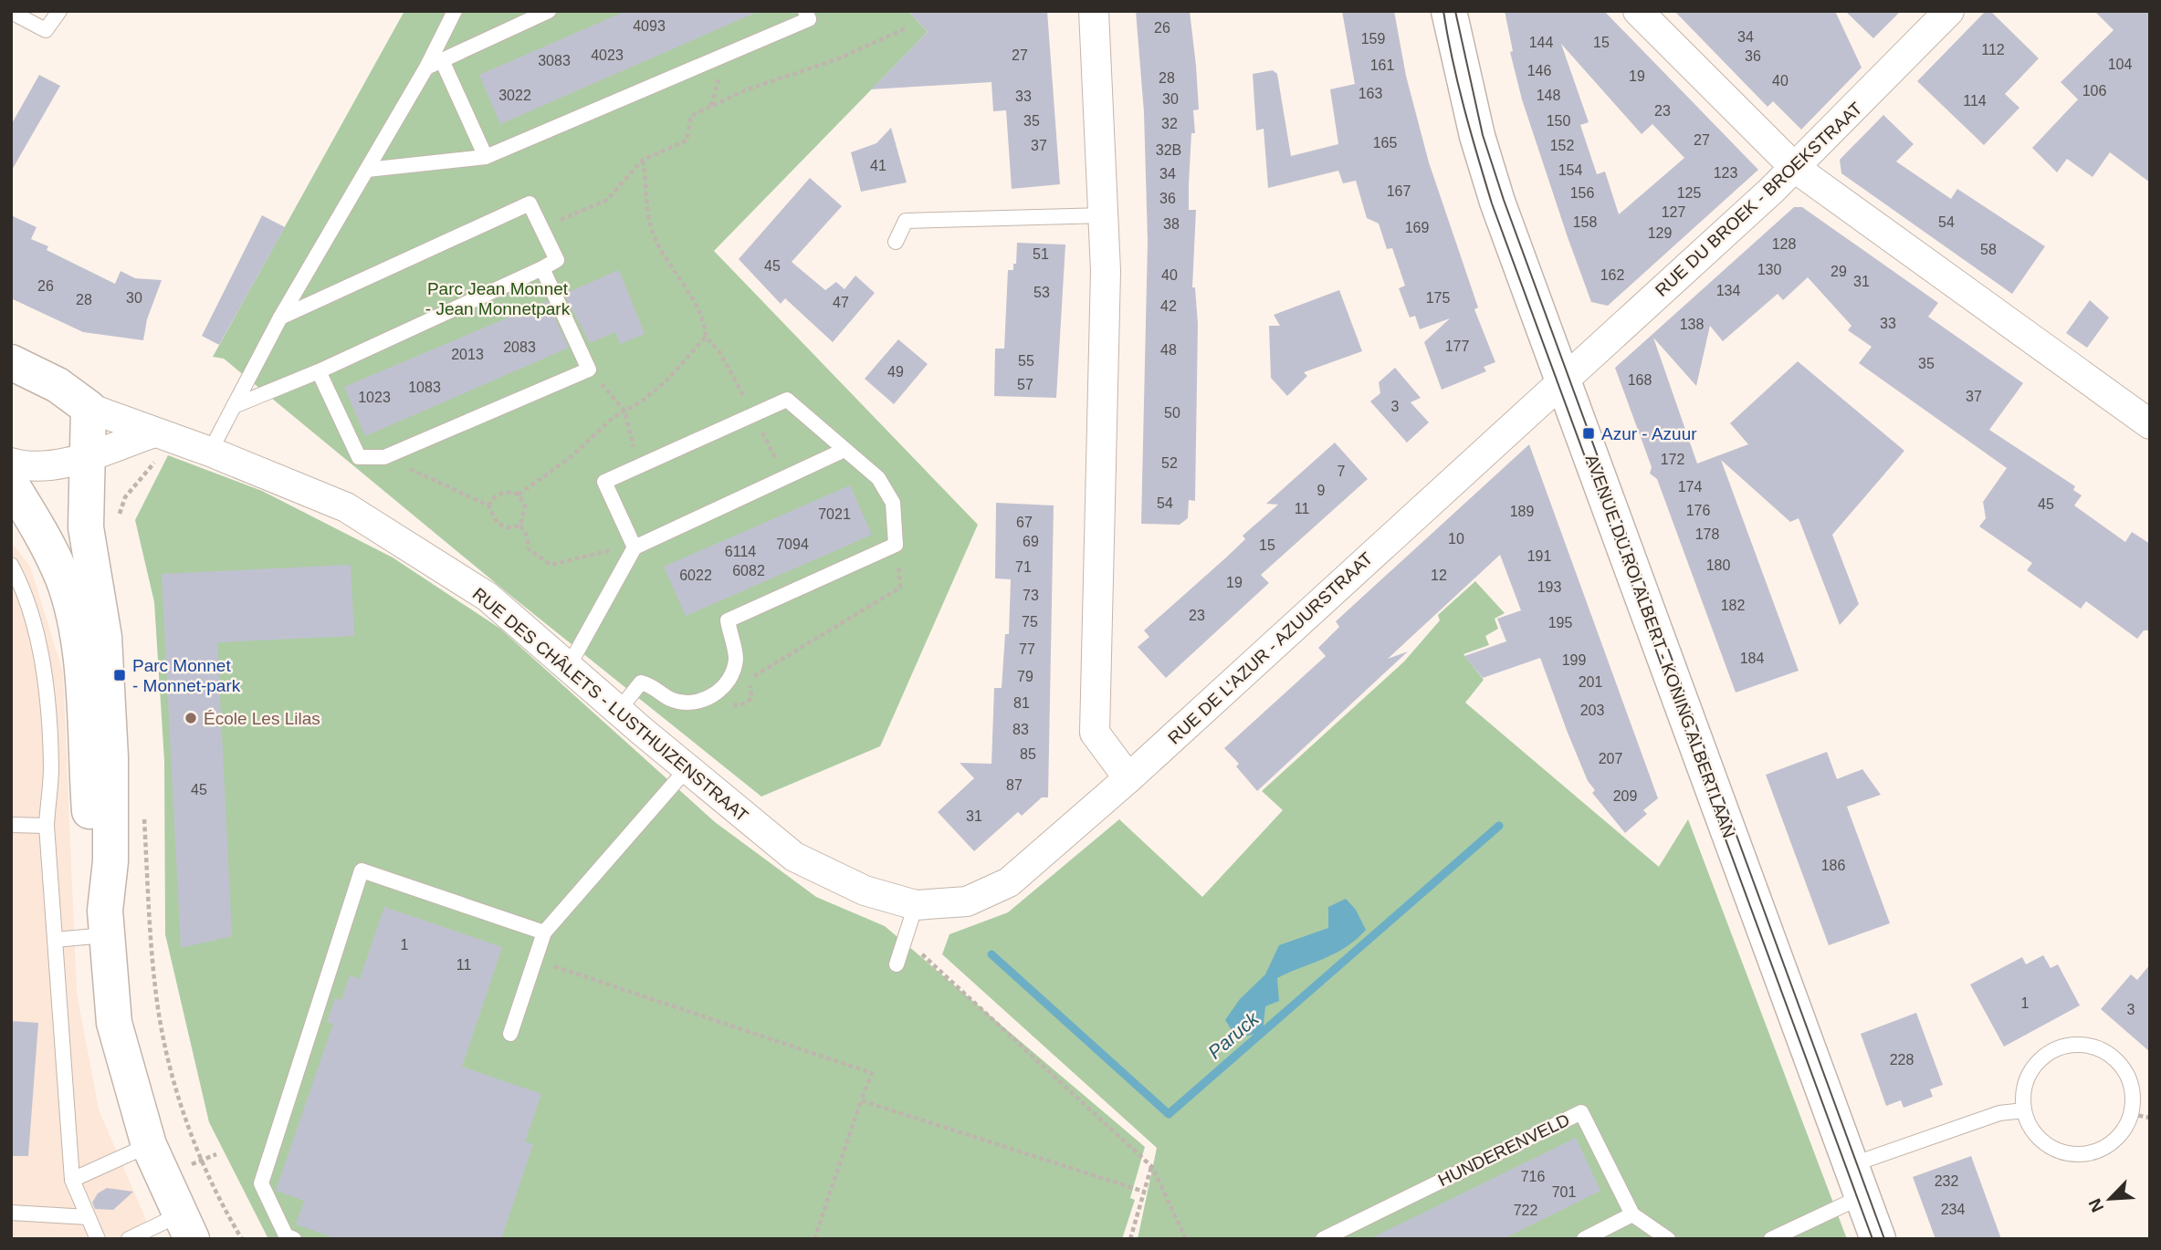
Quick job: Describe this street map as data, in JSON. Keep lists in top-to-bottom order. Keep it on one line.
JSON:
{"streets":{"street":["RUE DU BROEK - BROEKSTRAAT","AVENUE DU ROI ALBERT - KONING ALBERTLAAN","RUE DE L'AZUR - AZUURSTRAAT","RUE DES CHÂLETS - LUSTHUIZENSTRAAT"],"lane":["HUNDERENVELD"]},"crossings":[["RUE DU BROEK - BROEKSTRAAT","AVENUE DU ROI ALBERT - KONING ALBERTLAAN"],["RUE DU BROEK - BROEKSTRAAT","RUE DE L'AZUR - AZUURSTRAAT"],["AVENUE DU ROI ALBERT - KONING ALBERTLAAN","RUE DE L'AZUR - AZUURSTRAAT"],["RUE DE L'AZUR - AZUURSTRAAT","RUE DES CHÂLETS - LUSTHUIZENSTRAAT"]],"water":["Paruck"],"parks":["Parc Jean Monnet - Jean Monnetpark"],"places":{"transit":["Azur - Azuur","Parc Monnet - Monnet-park"],"other":["École Les Lilas"]},"house_numbers":["4093","26","34","159","144","15","112","4023","27","36","3083","104","161","146","19","28","40","106","163","3022","148","33","30","114","23","35","150","32","27","165","37","152","32B","41","154","123","34","167","156","125","36","127","158","54","38","169","129","128","58","51","45","130","29","40","162","31","26","134","53","30","175","28","47","42","33","138","177","2083","48","2013","55","35","49","168","57","1083","37","1023","3","50","172","52","7","174","9","54","45","11","176","189","7021","67","178","10","69","7094","15","6114","191","180","71","6082","6022","12","19","193","73","182","23","75","195","77","184","199","79","201","81","203","83","85","207","87","45","209","31","186","1","11","1","3","228","716","232","701","234","722"],"north":"bottom left"}
